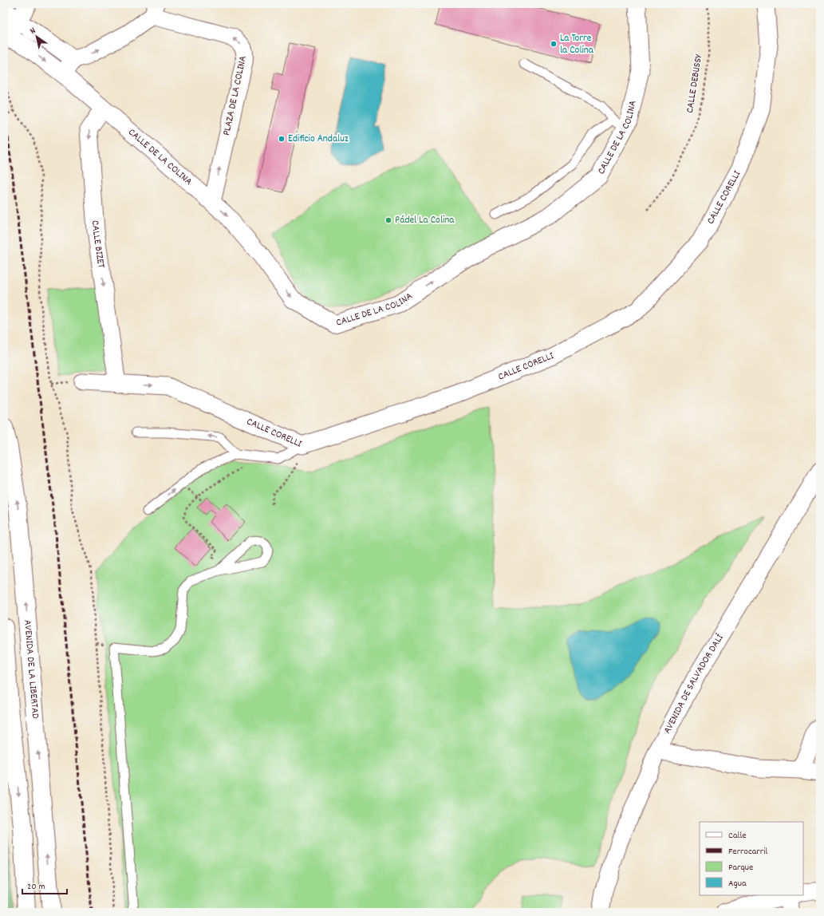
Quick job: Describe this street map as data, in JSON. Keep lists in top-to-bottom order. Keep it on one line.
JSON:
{"streets":{"main road":["AVENIDA DE LA LIBERTAD"],"street":["PLAZA DE LA COLINA","CALLE DE LA COLINA","CALLE CORELLI","CALLE BIZET","AVENIDA DE SALVADOR DALÍ"],"path":["CALLE DEBUSSY"]},"crossings":[["PLAZA DE LA COLINA","CALLE DE LA COLINA"],["CALLE DE LA COLINA","CALLE BIZET"],["CALLE CORELLI","CALLE BIZET"]],"one_way":["CALLE BIZET"],"places":["La Torre la Colina","Edificio Andaluz","Pádel La Colina"],"legend":["Calle","Ferrocarril","Parque","Agua"],"scale_bar":"20 m","north":"top left"}
